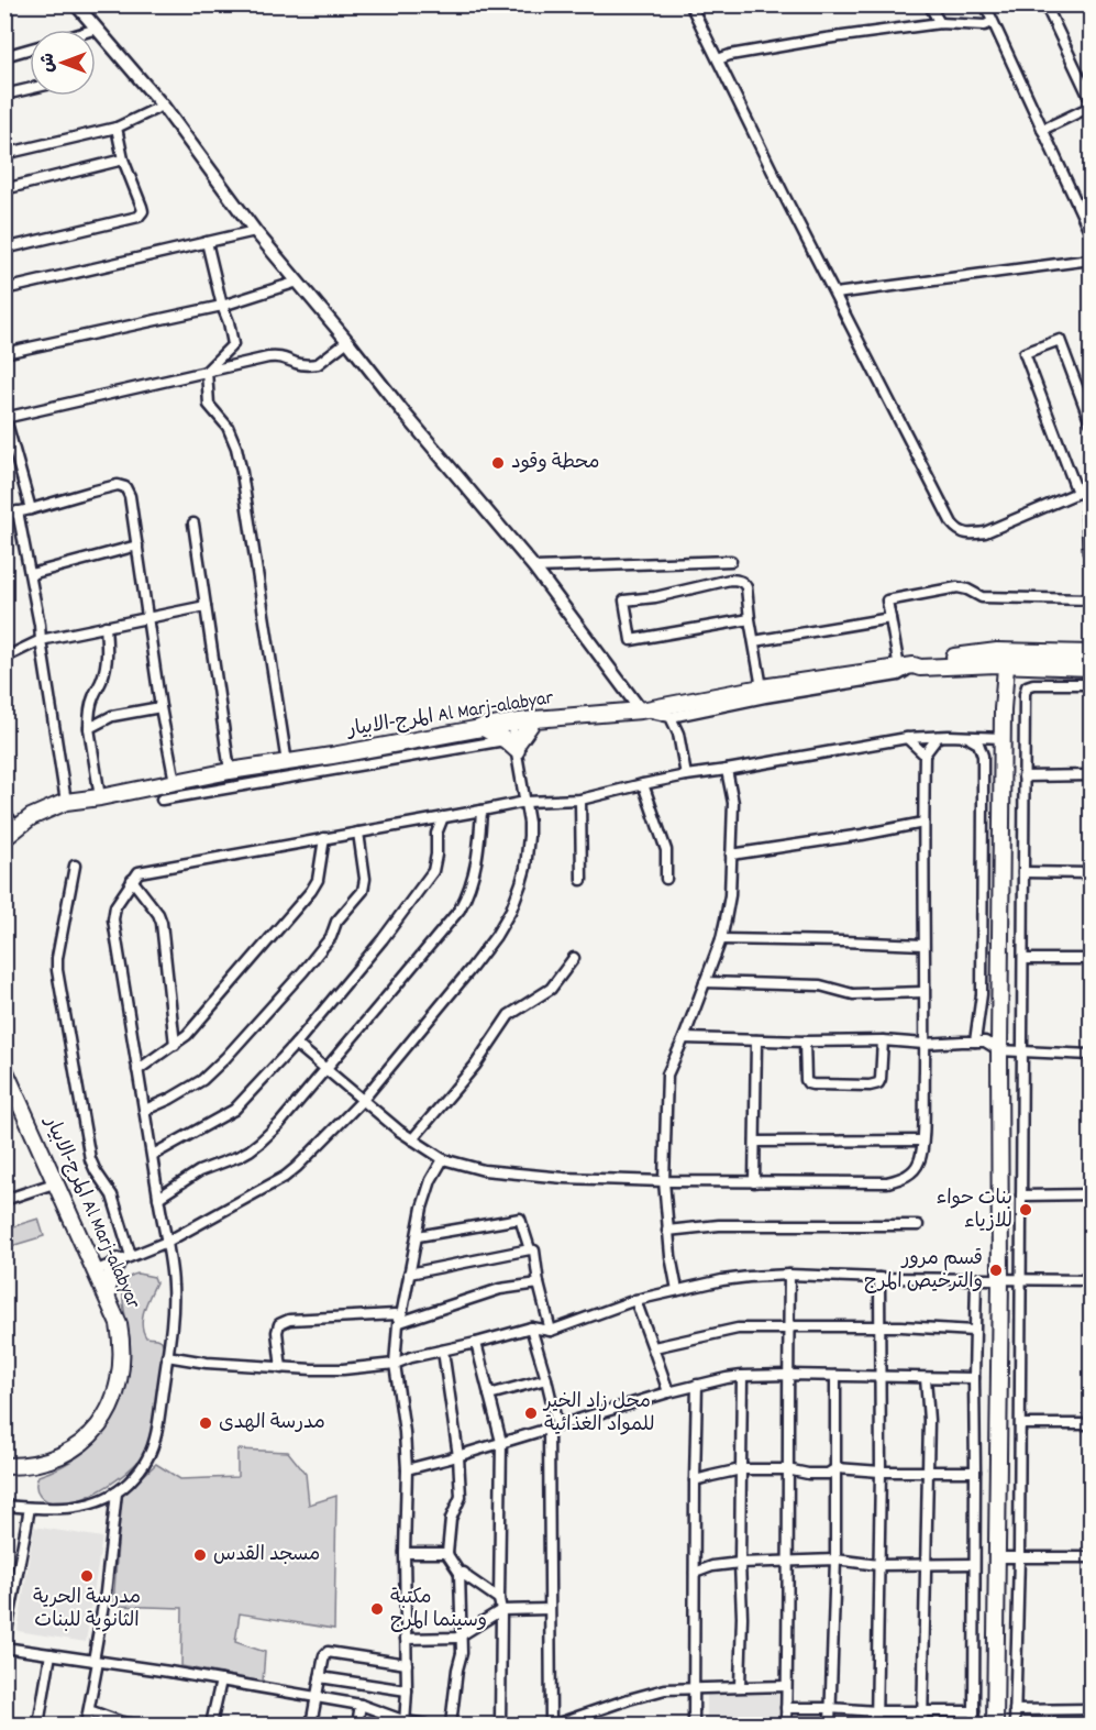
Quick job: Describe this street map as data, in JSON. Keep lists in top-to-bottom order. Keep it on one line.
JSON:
{"streets":{"main road":["المرج-الابيار Al Marj-alabyar"]},"places":["محطة وقود","بنات حواء للازياء","قسم مرور والترخيص المرج","محل زاد الخير للمواد الغذائية","مدرسة الهدى","مسجد القدس","مدرسة الحرية الثانوية للبنات","مكتبة وسينما المرج"],"north":"left"}
